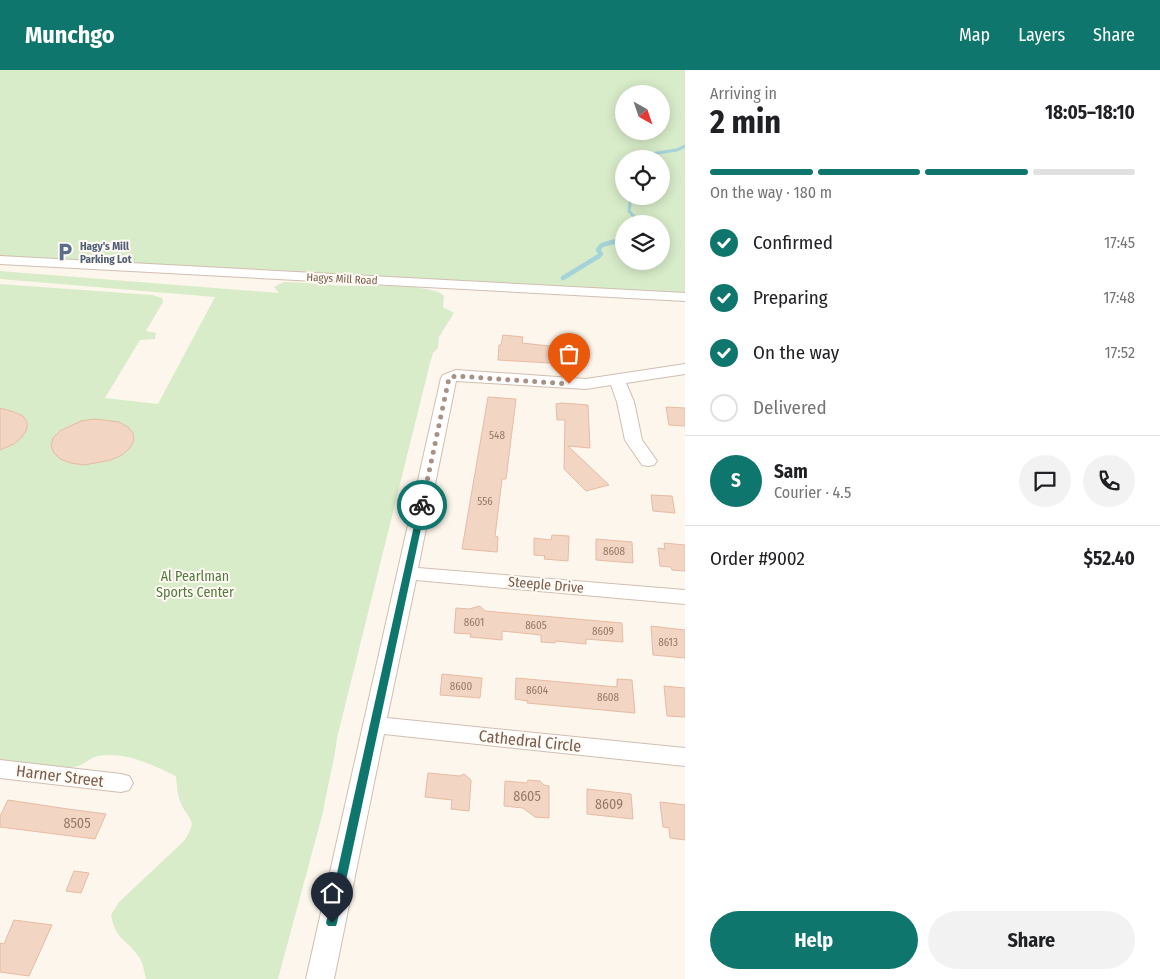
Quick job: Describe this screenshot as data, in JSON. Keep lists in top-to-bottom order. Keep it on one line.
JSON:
{"streets":{"street":["Hagys Mill Road","Steeple Drive","Cathedral Circle","Harner Street"]},"parks":["Al Pearlman Sports Center"],"places":{"parking":["Hagy's Mill Parking Lot"]},"house_numbers":["548","556","8608","8601","8605","8609","8613","8600","8604","8608","8605","8609","8505"],"north":"bottom right","page":{"header":"Munchgo","nav":["Map","Layers","Share"],"heading":["2 min","Arriving in","18:05–18:10"],"panel":["Sam","Courier · 4.5","Order #9002","$52.40"],"bar":"On the way · 180 m","list":[["Confirmed","17:45"],["Preparing","17:48"],["On the way","17:52"],"Delivered"],"round":"S","buttons":["Help","Share"]}}
